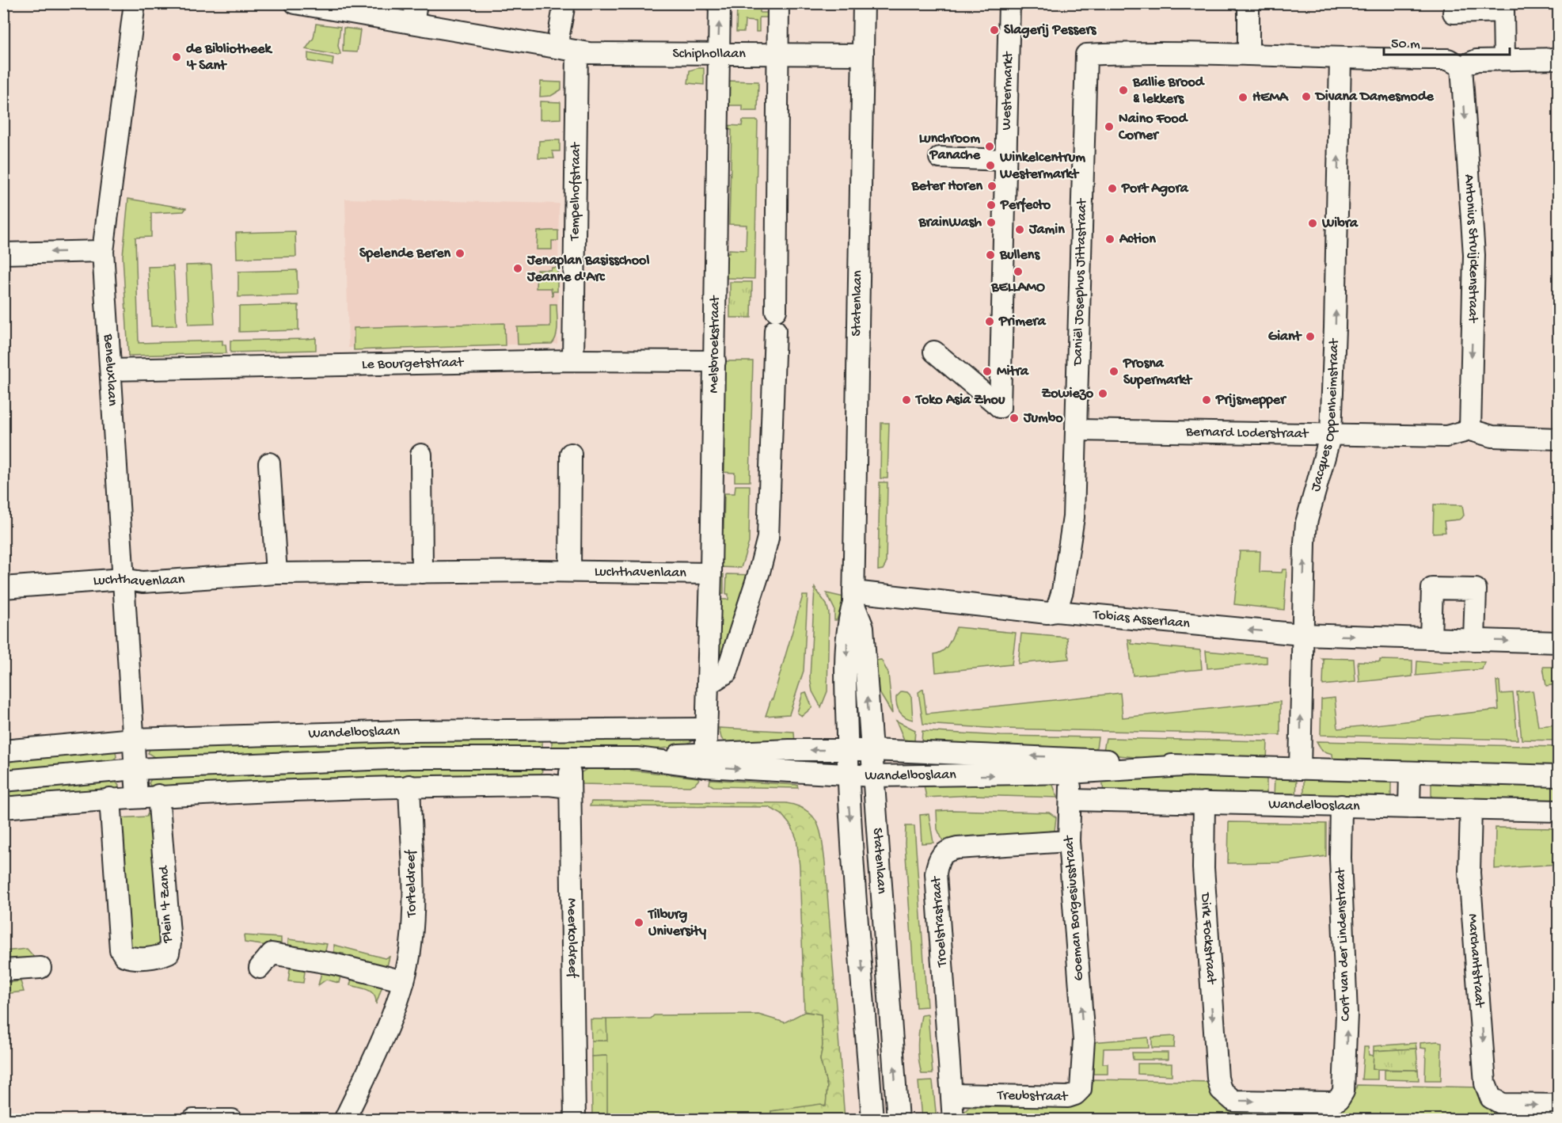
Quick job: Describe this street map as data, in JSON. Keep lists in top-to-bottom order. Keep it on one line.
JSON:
{"streets":{"street":["Schiphollaan","Westermarkt","Tempelhofstraat","Antonius Struijckenstraat","Daniël Josephus Jittastraat","Statenlaan","Melsbroekstraat","Le Bourgetstraat","Beneluxlaan","Jacques Oppenheimstraat","Bernard Loderstraat","Luchthavenlaan","Tobias Asserlaan","Wandelboslaan","Torteldreef","Plein 't Zand","Goeman Borgesiusstraat","Troelstrastraat","Meerkoldreef","Dirk Fockstraat","Cort van der Lindenstraat","Marchantstraat","Treubstraat"]},"crossings":[["Schiphollaan","Tempelhofstraat"],["Schiphollaan","Statenlaan"],["Schiphollaan","Melsbroekstraat"],["Tempelhofstraat","Le Bourgetstraat"],["Antonius Struijckenstraat","Bernard Loderstraat"],["Daniël Josephus Jittastraat","Bernard Loderstraat"],["Daniël Josephus Jittastraat","Tobias Asserlaan"],["Statenlaan","Tobias Asserlaan"],["Statenlaan","Wandelboslaan"],["Melsbroekstraat","Le Bourgetstraat"],["Melsbroekstraat","Luchthavenlaan"],["Melsbroekstraat","Wandelboslaan"],["Le Bourgetstraat","Beneluxlaan"],["Beneluxlaan","Luchthavenlaan"],["Beneluxlaan","Wandelboslaan"],["Jacques Oppenheimstraat","Bernard Loderstraat"],["Jacques Oppenheimstraat","Tobias Asserlaan"],["Jacques Oppenheimstraat","Wandelboslaan"],["Wandelboslaan","Goeman Borgesiusstraat"],["Wandelboslaan","Meerkoldreef"],["Wandelboslaan","Dirk Fockstraat"],["Wandelboslaan","Cort van der Lindenstraat"],["Wandelboslaan","Marchantstraat"],["Goeman Borgesiusstraat","Troelstrastraat"],["Goeman Borgesiusstraat","Treubstraat"],["Troelstrastraat","Treubstraat"],["Dirk Fockstraat","Cort van der Lindenstraat"]],"one_way":["Antonius Struijckenstraat","Jacques Oppenheimstraat","Goeman Borgesiusstraat","Cort van der Lindenstraat","Marchantstraat"],"places":["Slagerij Pessers","de Bibliotheek 't Sant","Ballie Brood & lekkers","Divana Damesmode","HEMA","Naino Food Corner","Lunchroom Panache","Winkelcentrum Westermarkt","Beter Horen","Port Agora","Perfecto","BrainWash","Wibra","Jamin","Action","Spelende Beren","Bullens","Jenaplan Basisschool Jeanne d'Arc","BELLAMO","Primera","Giant","Mitra","Prosna Supermarkt","Zowiezo","Toko Asia Zhou","Prijsmepper","Jumbo","Tilburg University"],"scale_bar":"50 m"}
